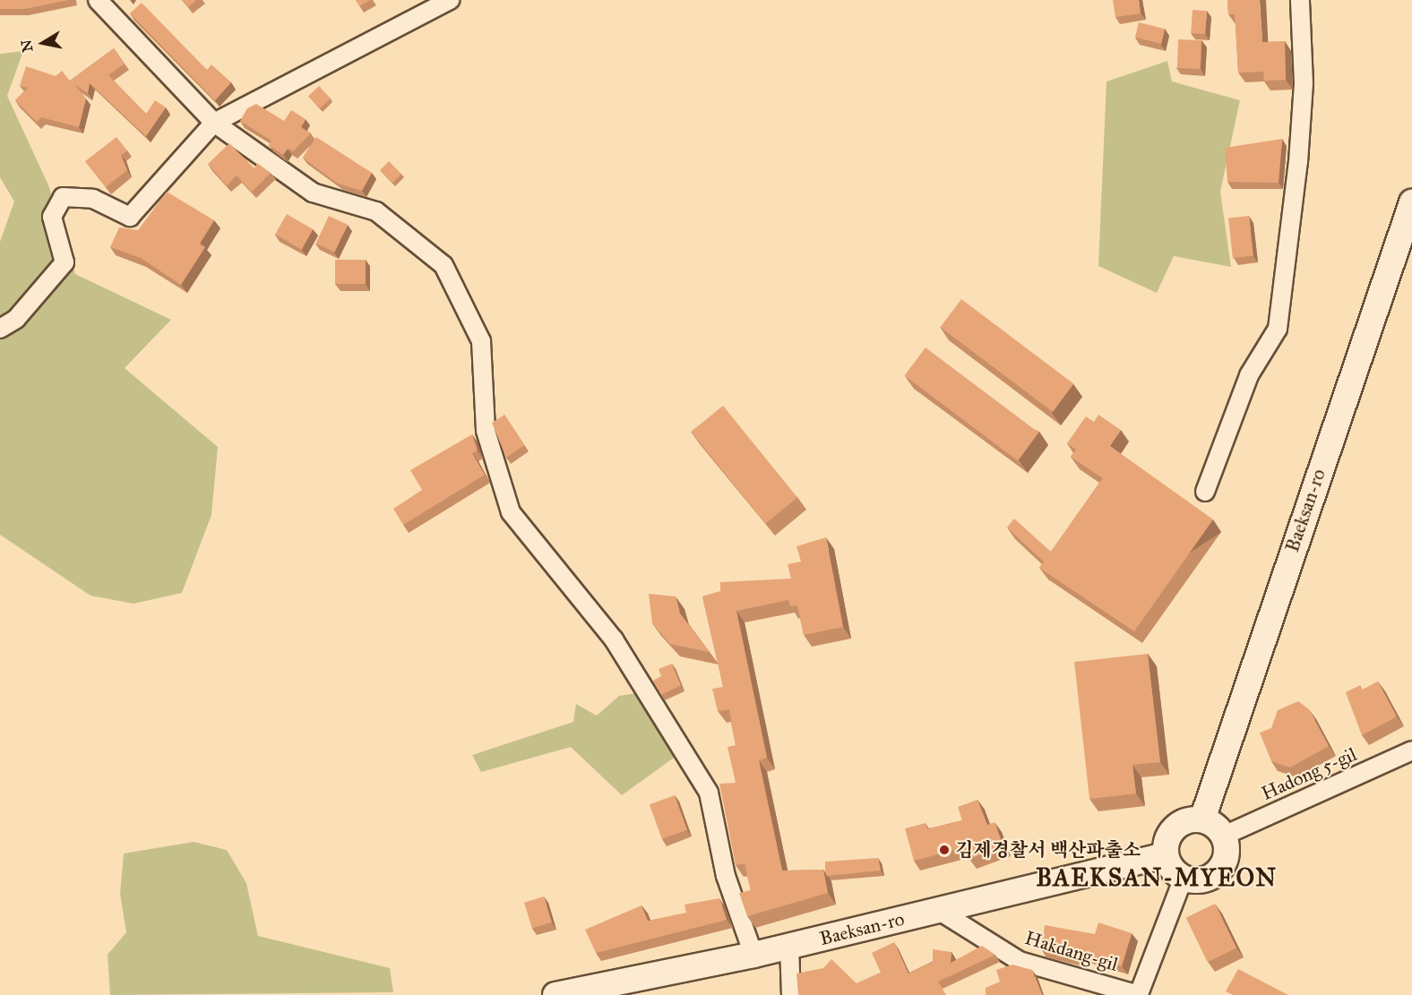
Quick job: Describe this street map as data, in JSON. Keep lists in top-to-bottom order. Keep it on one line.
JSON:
{"streets":{"main road":["Baeksan-ro"],"street":["Hadong 5-gil","Hakdang-gil"]},"crossings":[["Baeksan-ro","Hadong 5-gil"],["Baeksan-ro","Hakdang-gil"]],"districts":["BAEKSAN-MYEON"],"places":["김제경찰서 백산파출소"],"north":"left"}
